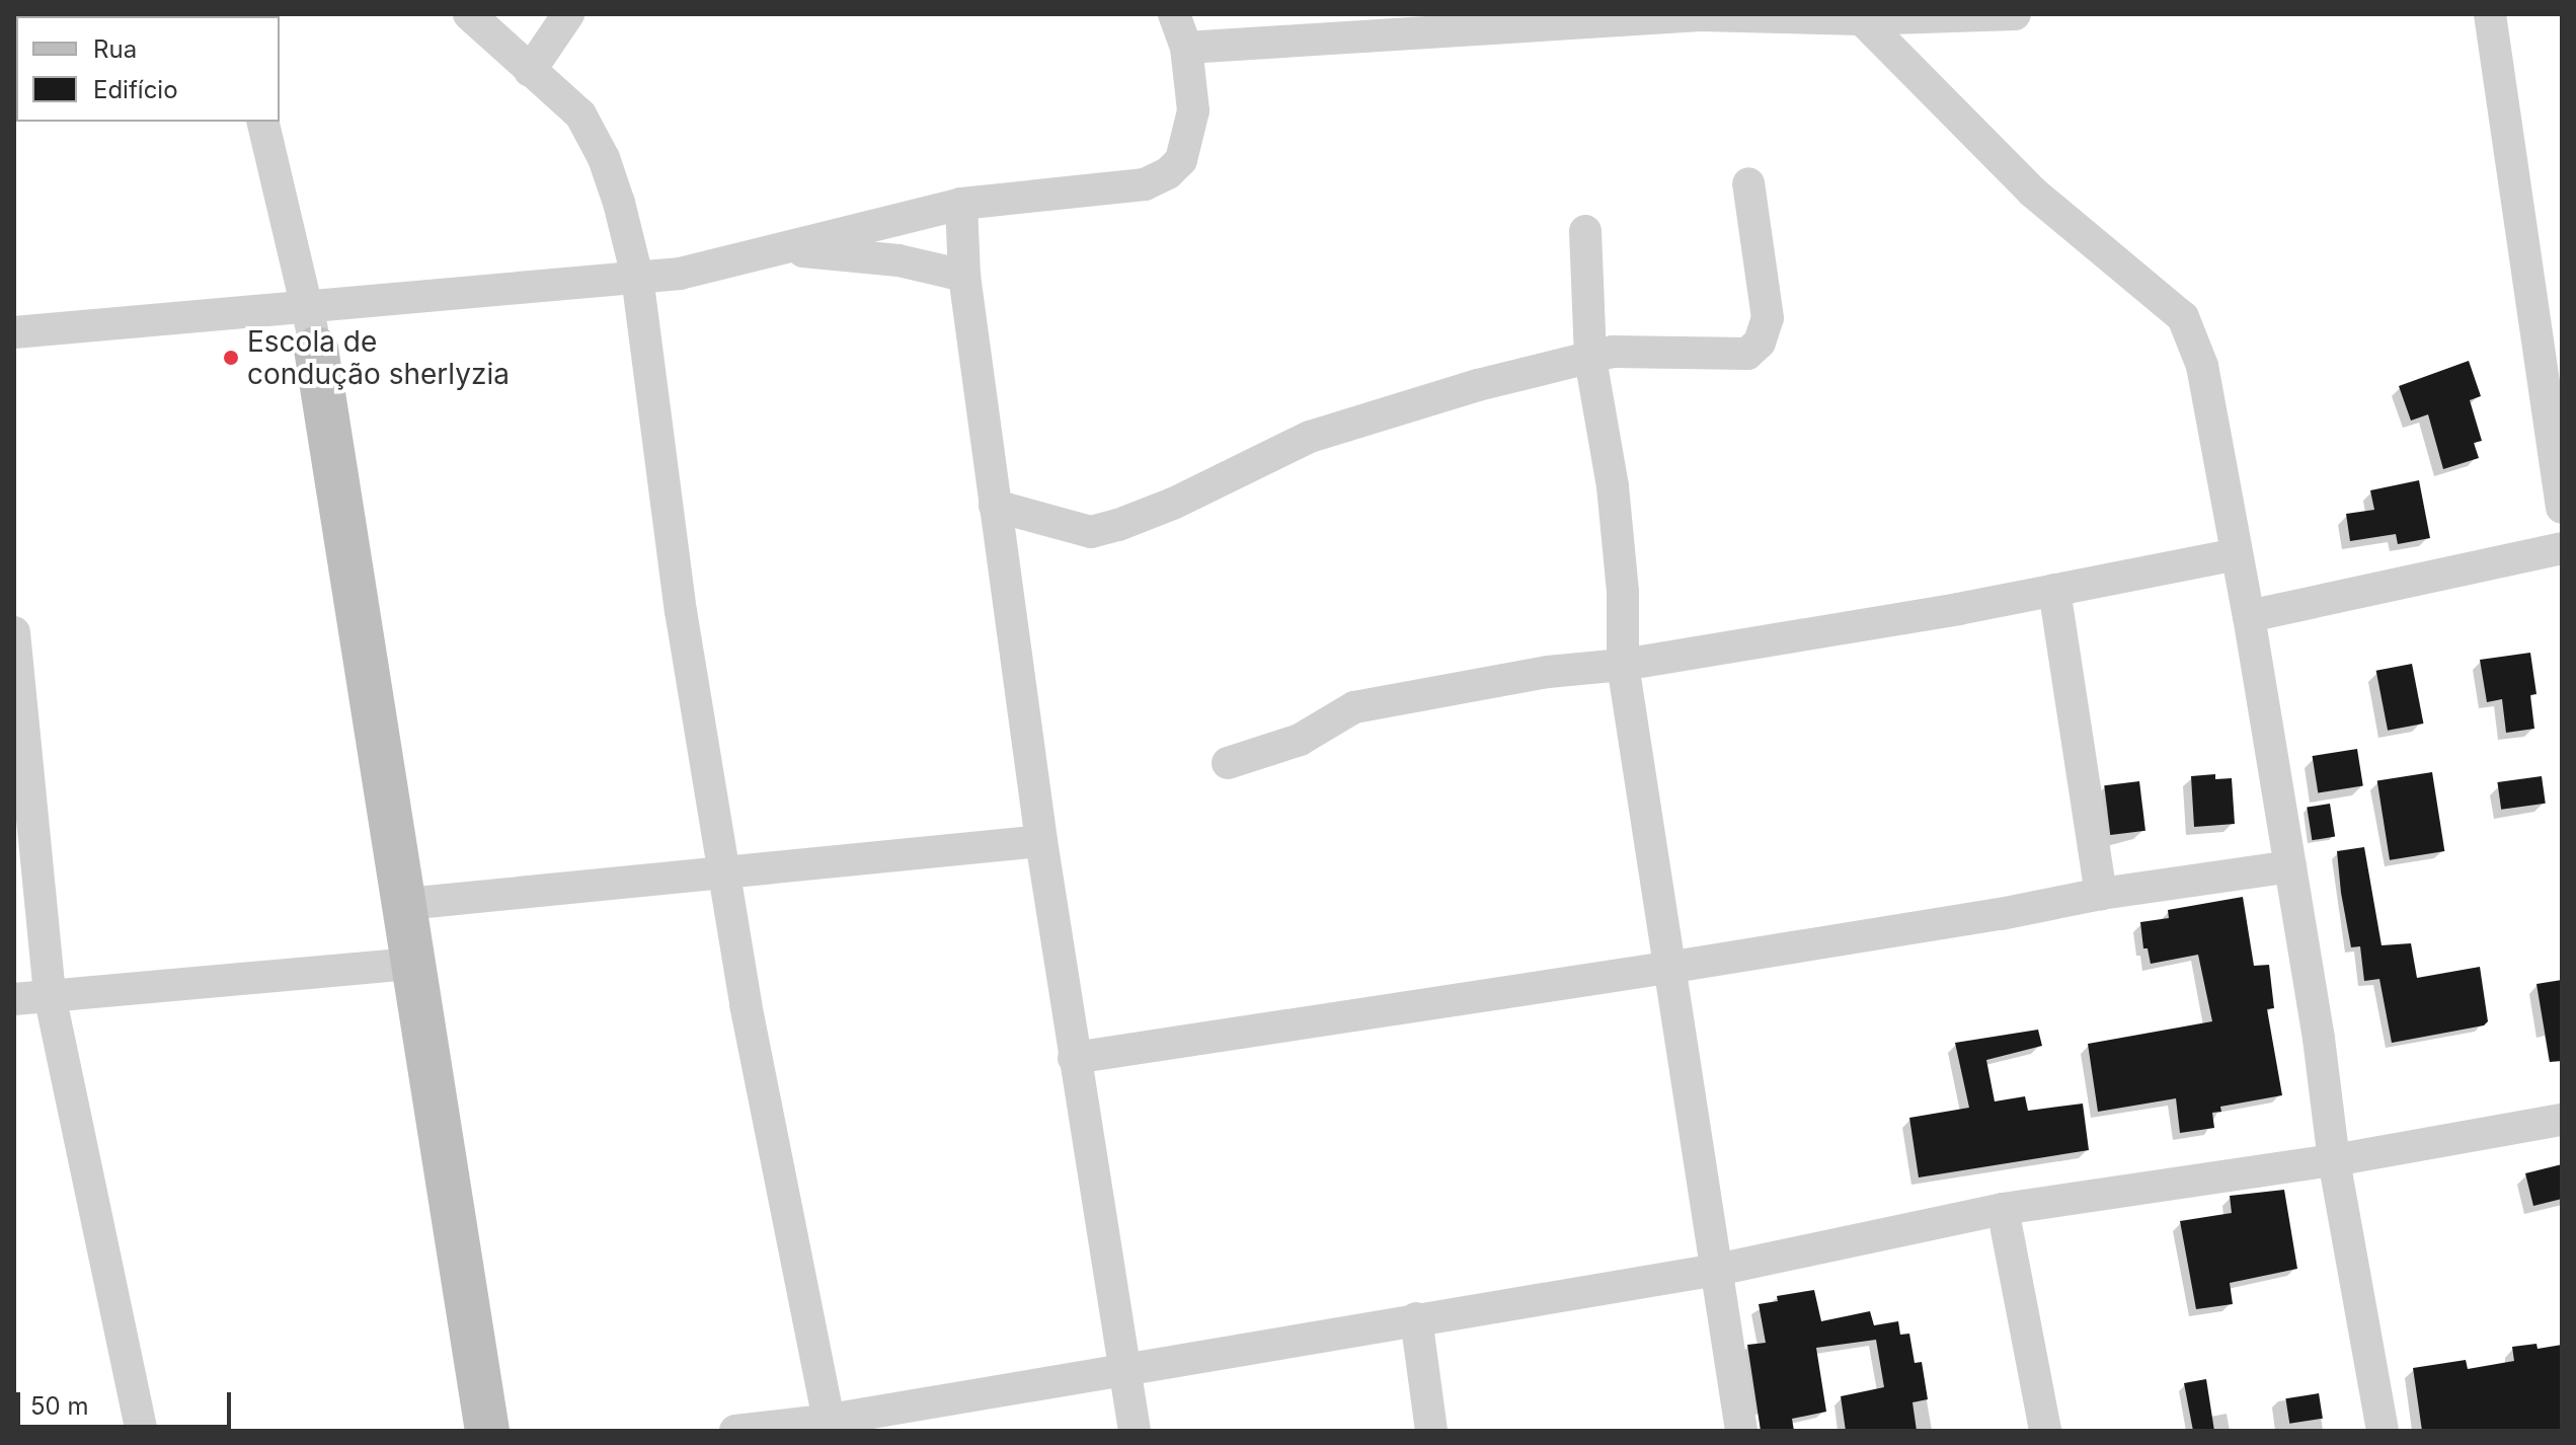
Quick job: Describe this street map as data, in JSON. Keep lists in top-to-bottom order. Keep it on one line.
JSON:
{"places":["Escola de condução sherlyzia"],"legend":["Rua","Edifício"],"scale_bar":"50 m"}
